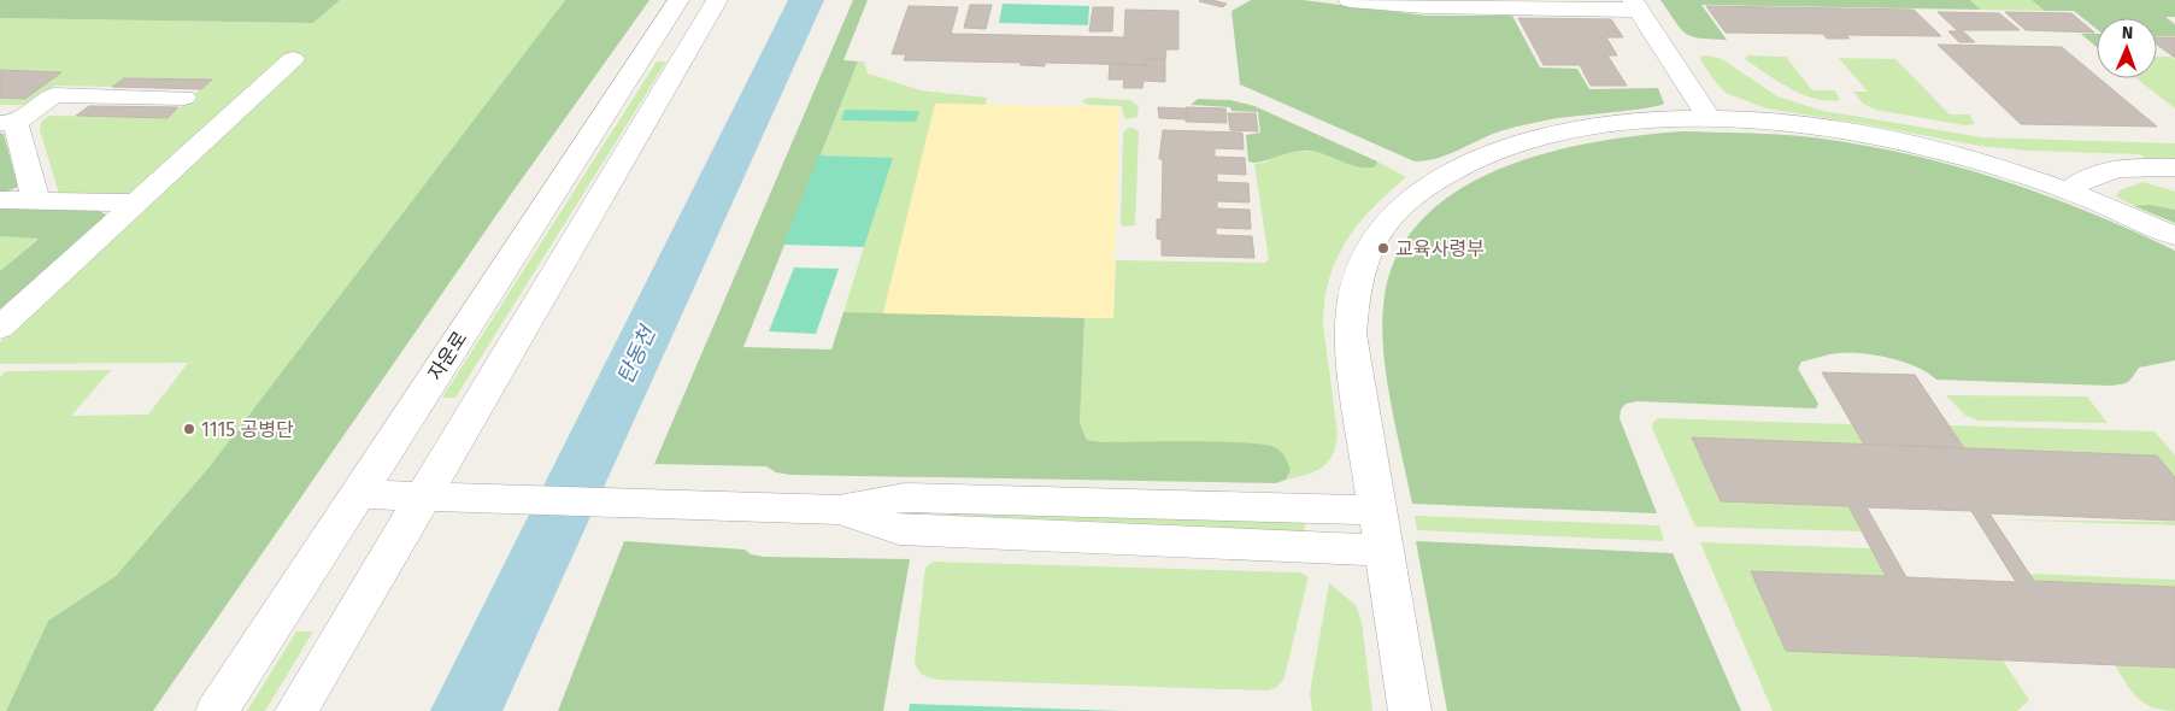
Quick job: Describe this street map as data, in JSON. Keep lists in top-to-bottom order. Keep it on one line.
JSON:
{"streets":{"street":["자운로"]},"water":["탄동천"],"places":["교육사령부","1115 공병단"],"north":"top"}
